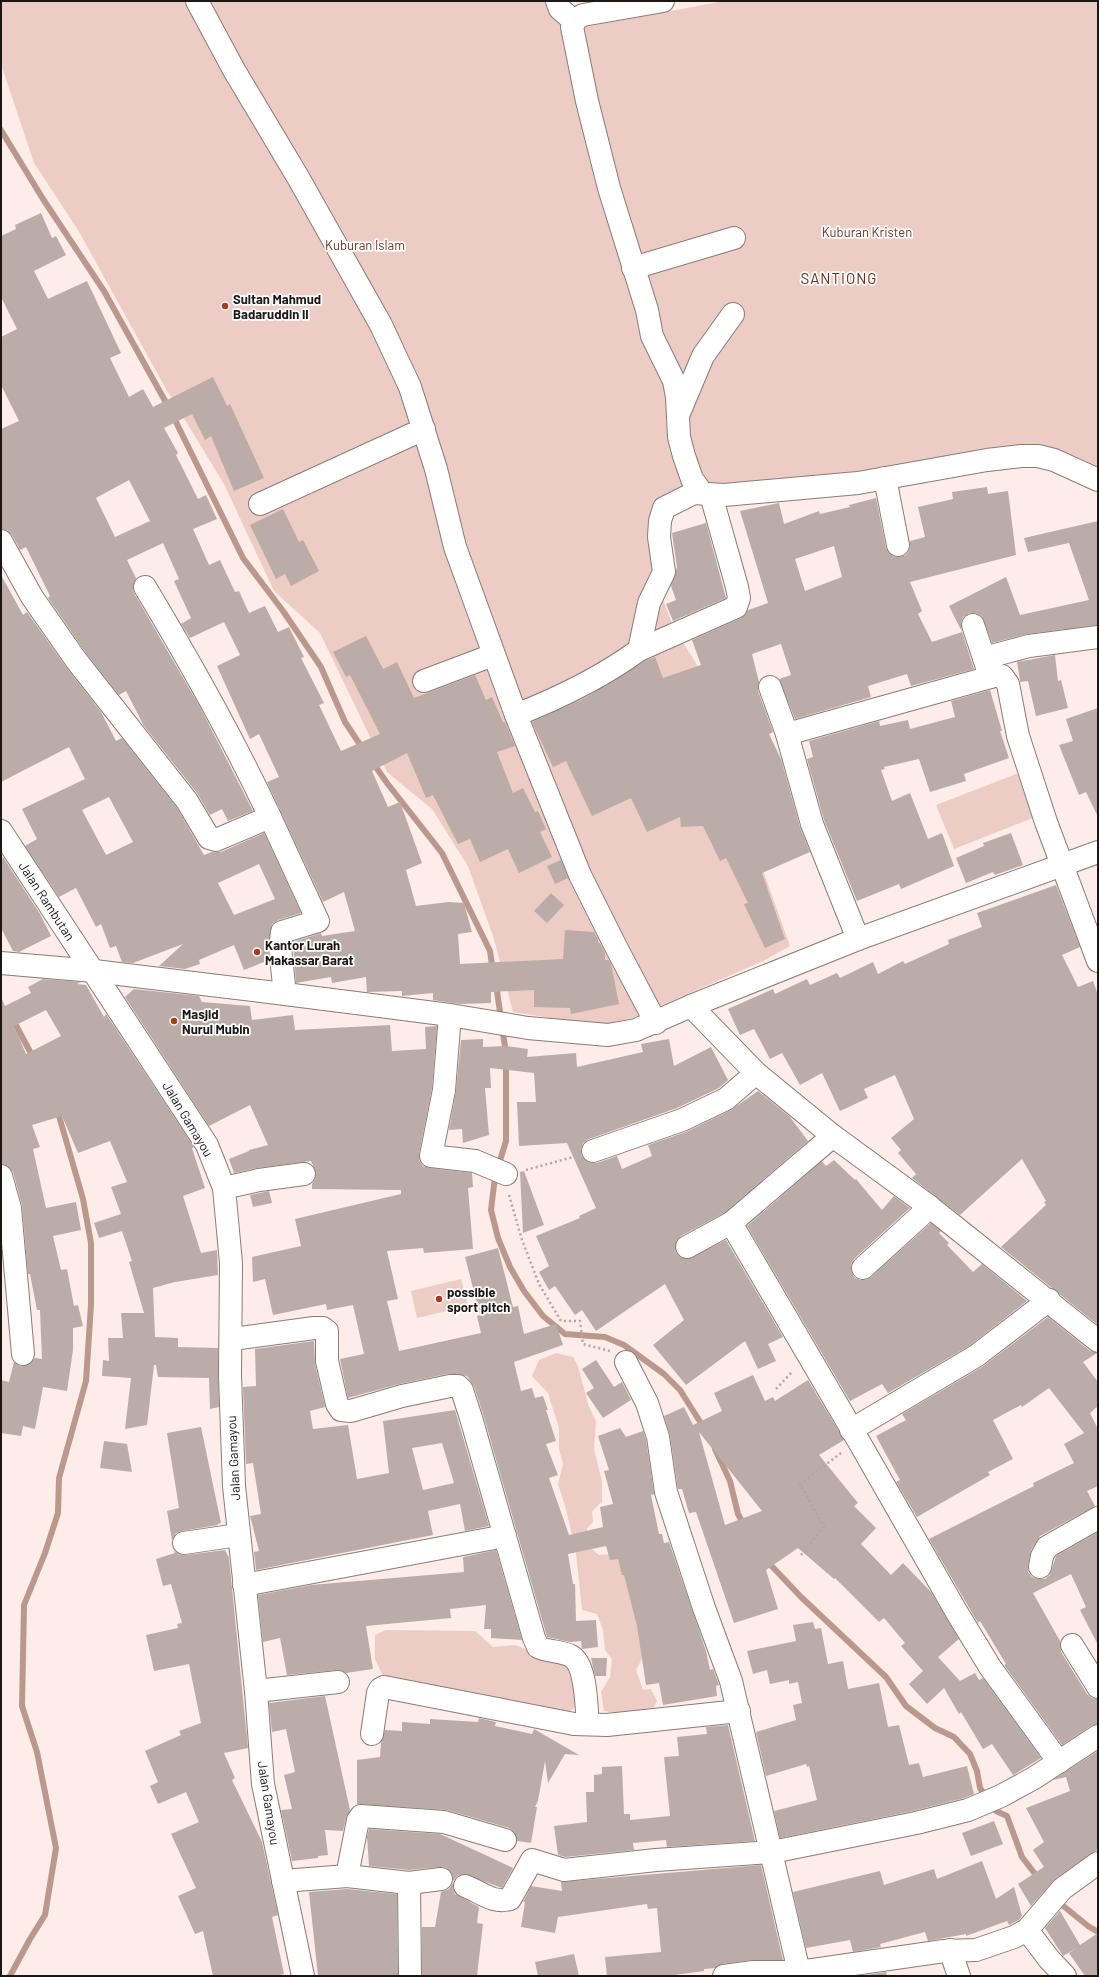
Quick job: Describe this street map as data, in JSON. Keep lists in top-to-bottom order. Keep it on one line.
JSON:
{"streets":{"street":["Jalan Rambutan","Jalan Gamayou"]},"crossings":[["Jalan Rambutan","Jalan Gamayou"]],"districts":["SANTIONG"],"parks":["Kuburan Kristen","Kuburan Islam"],"places":["Sultan Mahmud Badaruddin II","Kantor Lurah Makassar Barat","Masjid Nurul Mubin","possible sport pitch"]}
